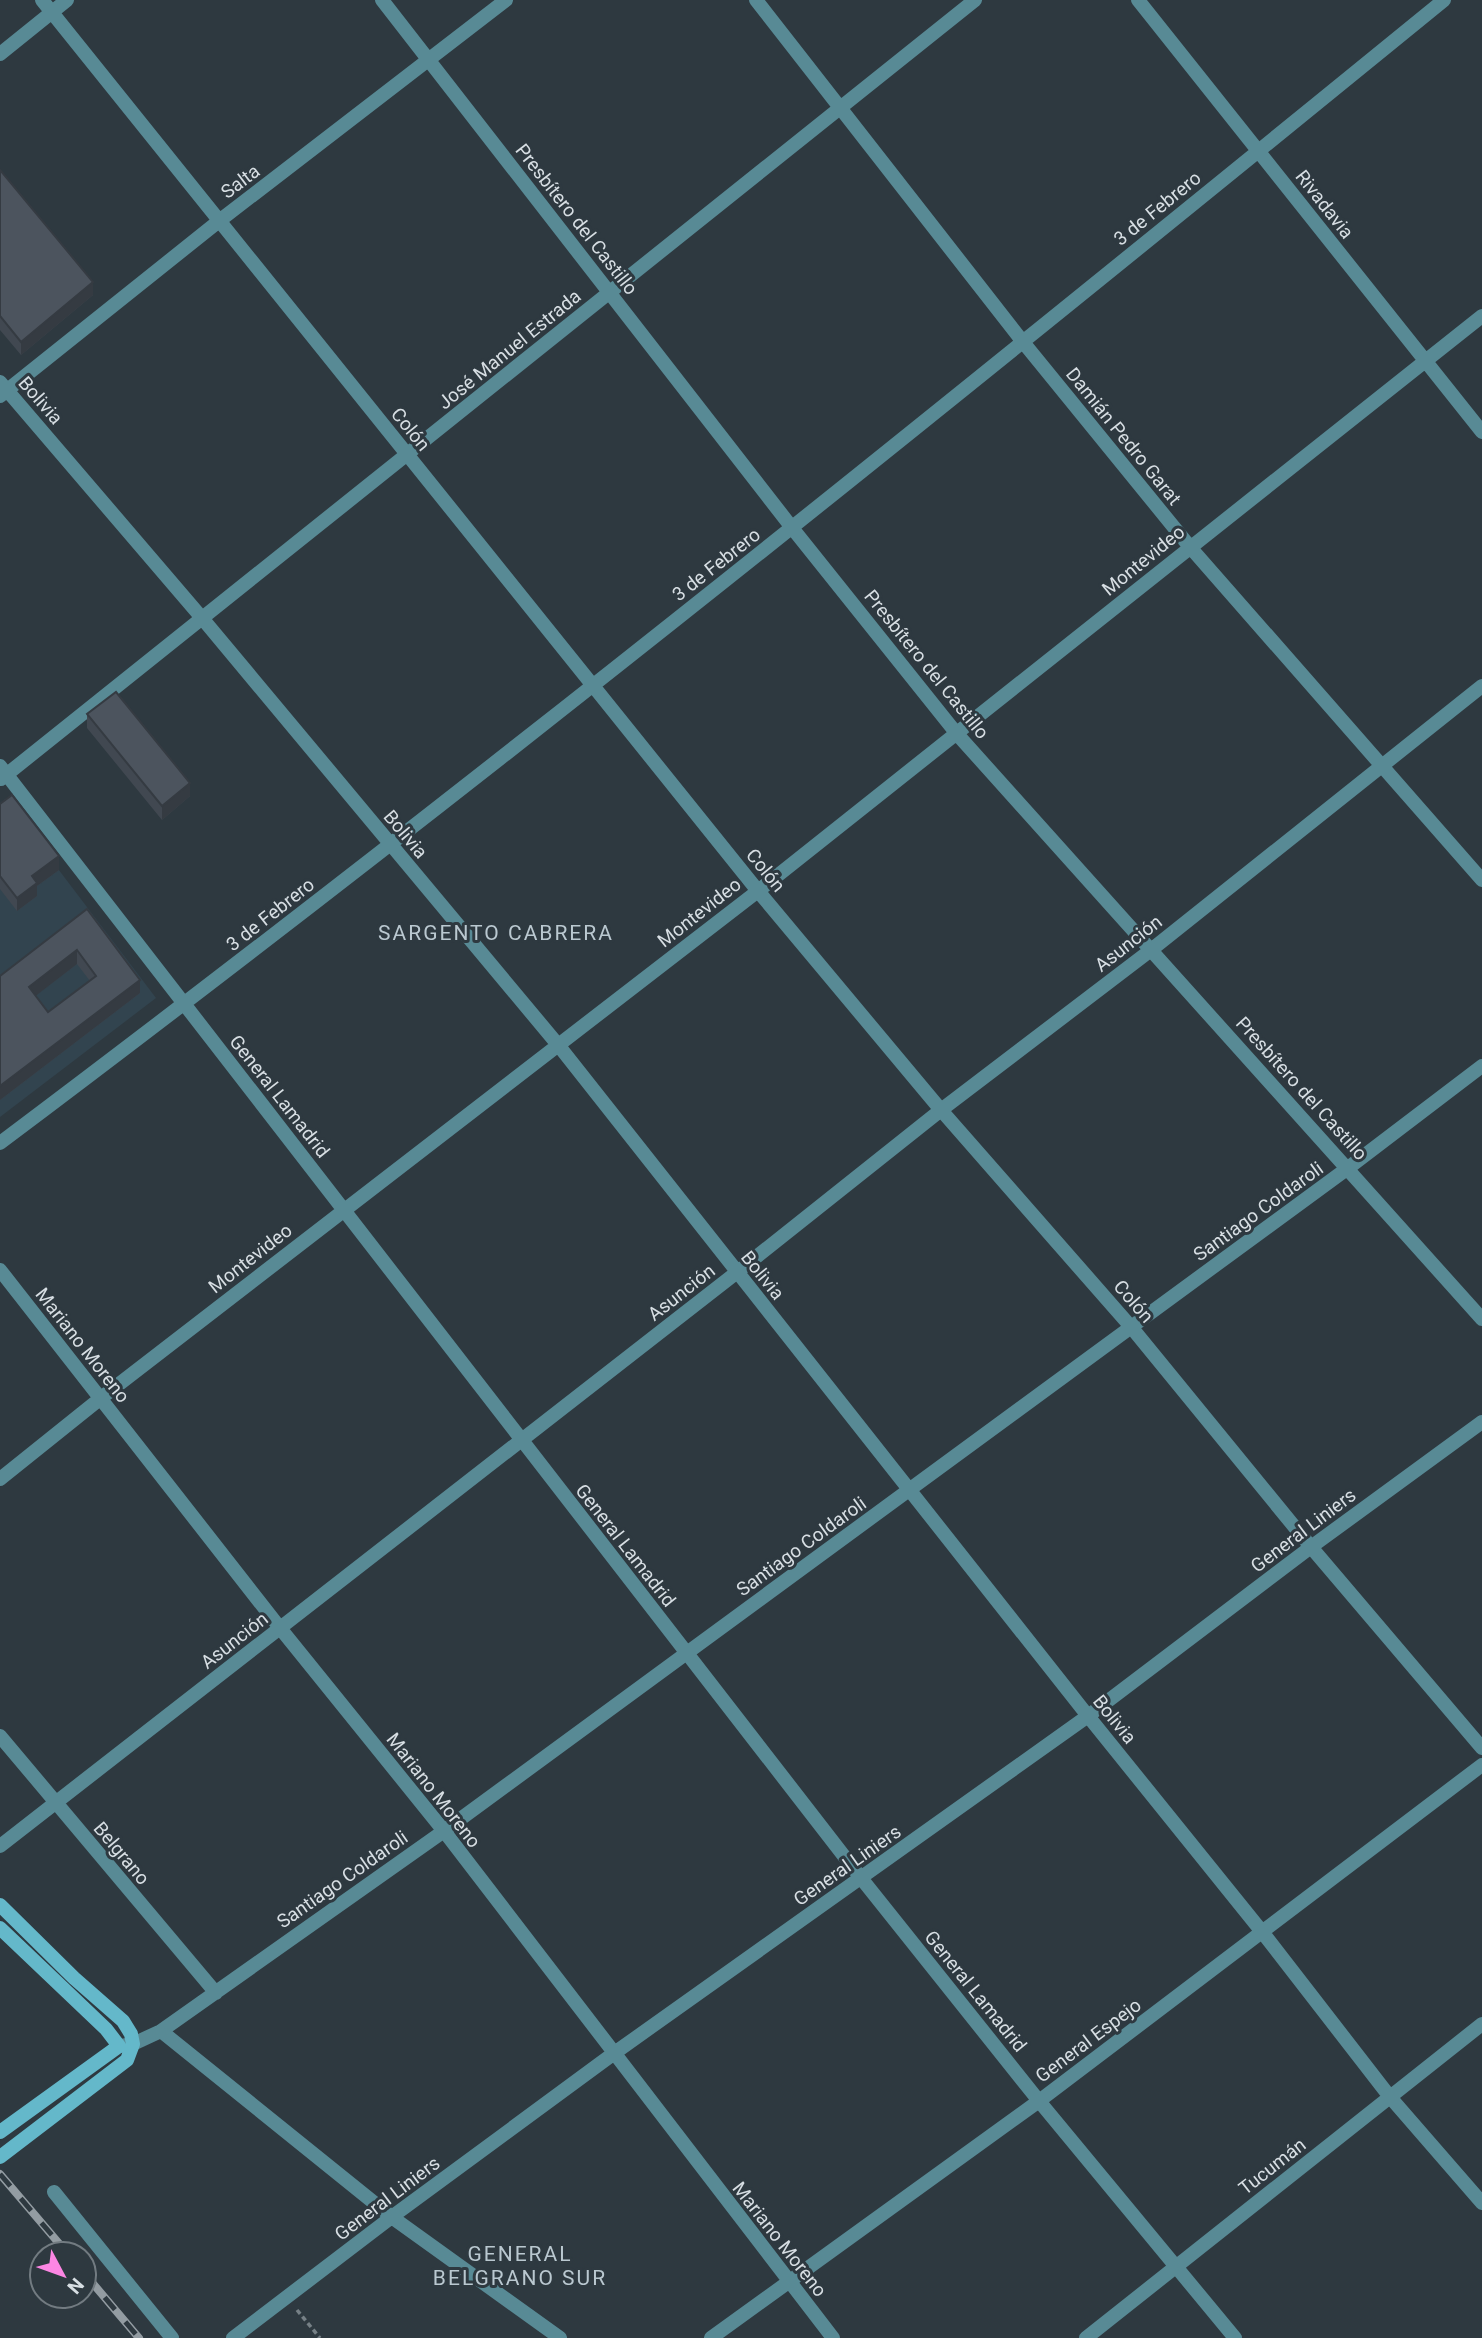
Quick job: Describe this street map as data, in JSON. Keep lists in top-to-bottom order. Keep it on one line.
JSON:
{"streets":{"main road":["Santiago Coldaroli"],"street":["Salta","Rivadavia","3 de Febrero","Presbítero del Castillo","José Manuel Estrada","Bolivia","Colón","Damián Pedro Garat","Montevideo","Asunción","General Lamadrid","Mariano Moreno","General Liniers","Belgrano","General Espejo","Tucumán"]},"crossings":[["Salta","Presbítero del Castillo"],["Salta","Bolivia"],["Salta","Colón"],["Rivadavia","3 de Febrero"],["Rivadavia","Montevideo"],["3 de Febrero","Presbítero del Castillo"],["3 de Febrero","Bolivia"],["3 de Febrero","Colón"],["3 de Febrero","Damián Pedro Garat"],["3 de Febrero","General Lamadrid"],["Presbítero del Castillo","José Manuel Estrada"],["Presbítero del Castillo","Montevideo"],["Presbítero del Castillo","Asunción"],["Presbítero del Castillo","Santiago Coldaroli"],["José Manuel Estrada","Bolivia"],["José Manuel Estrada","Colón"],["José Manuel Estrada","Damián Pedro Garat"],["José Manuel Estrada","General Lamadrid"],["Bolivia","Montevideo"],["Bolivia","Asunción"],["Bolivia","Santiago Coldaroli"],["Bolivia","General Liniers"],["Bolivia","General Espejo"],["Bolivia","Tucumán"],["Colón","Montevideo"],["Colón","Asunción"],["Colón","Santiago Coldaroli"],["Colón","General Liniers"],["Damián Pedro Garat","Montevideo"],["Damián Pedro Garat","Asunción"],["Montevideo","General Lamadrid"],["Montevideo","Mariano Moreno"],["Asunción","General Lamadrid"],["Asunción","Mariano Moreno"],["Asunción","Belgrano"],["General Lamadrid","Santiago Coldaroli"],["General Lamadrid","General Liniers"],["General Lamadrid","General Espejo"],["General Lamadrid","Tucumán"],["Santiago Coldaroli","Mariano Moreno"],["Santiago Coldaroli","Belgrano"],["Mariano Moreno","General Liniers"],["Mariano Moreno","General Espejo"]],"districts":["SARGENTO CABRERA","GENERAL BELGRANO SUR"],"north":"bottom right"}
